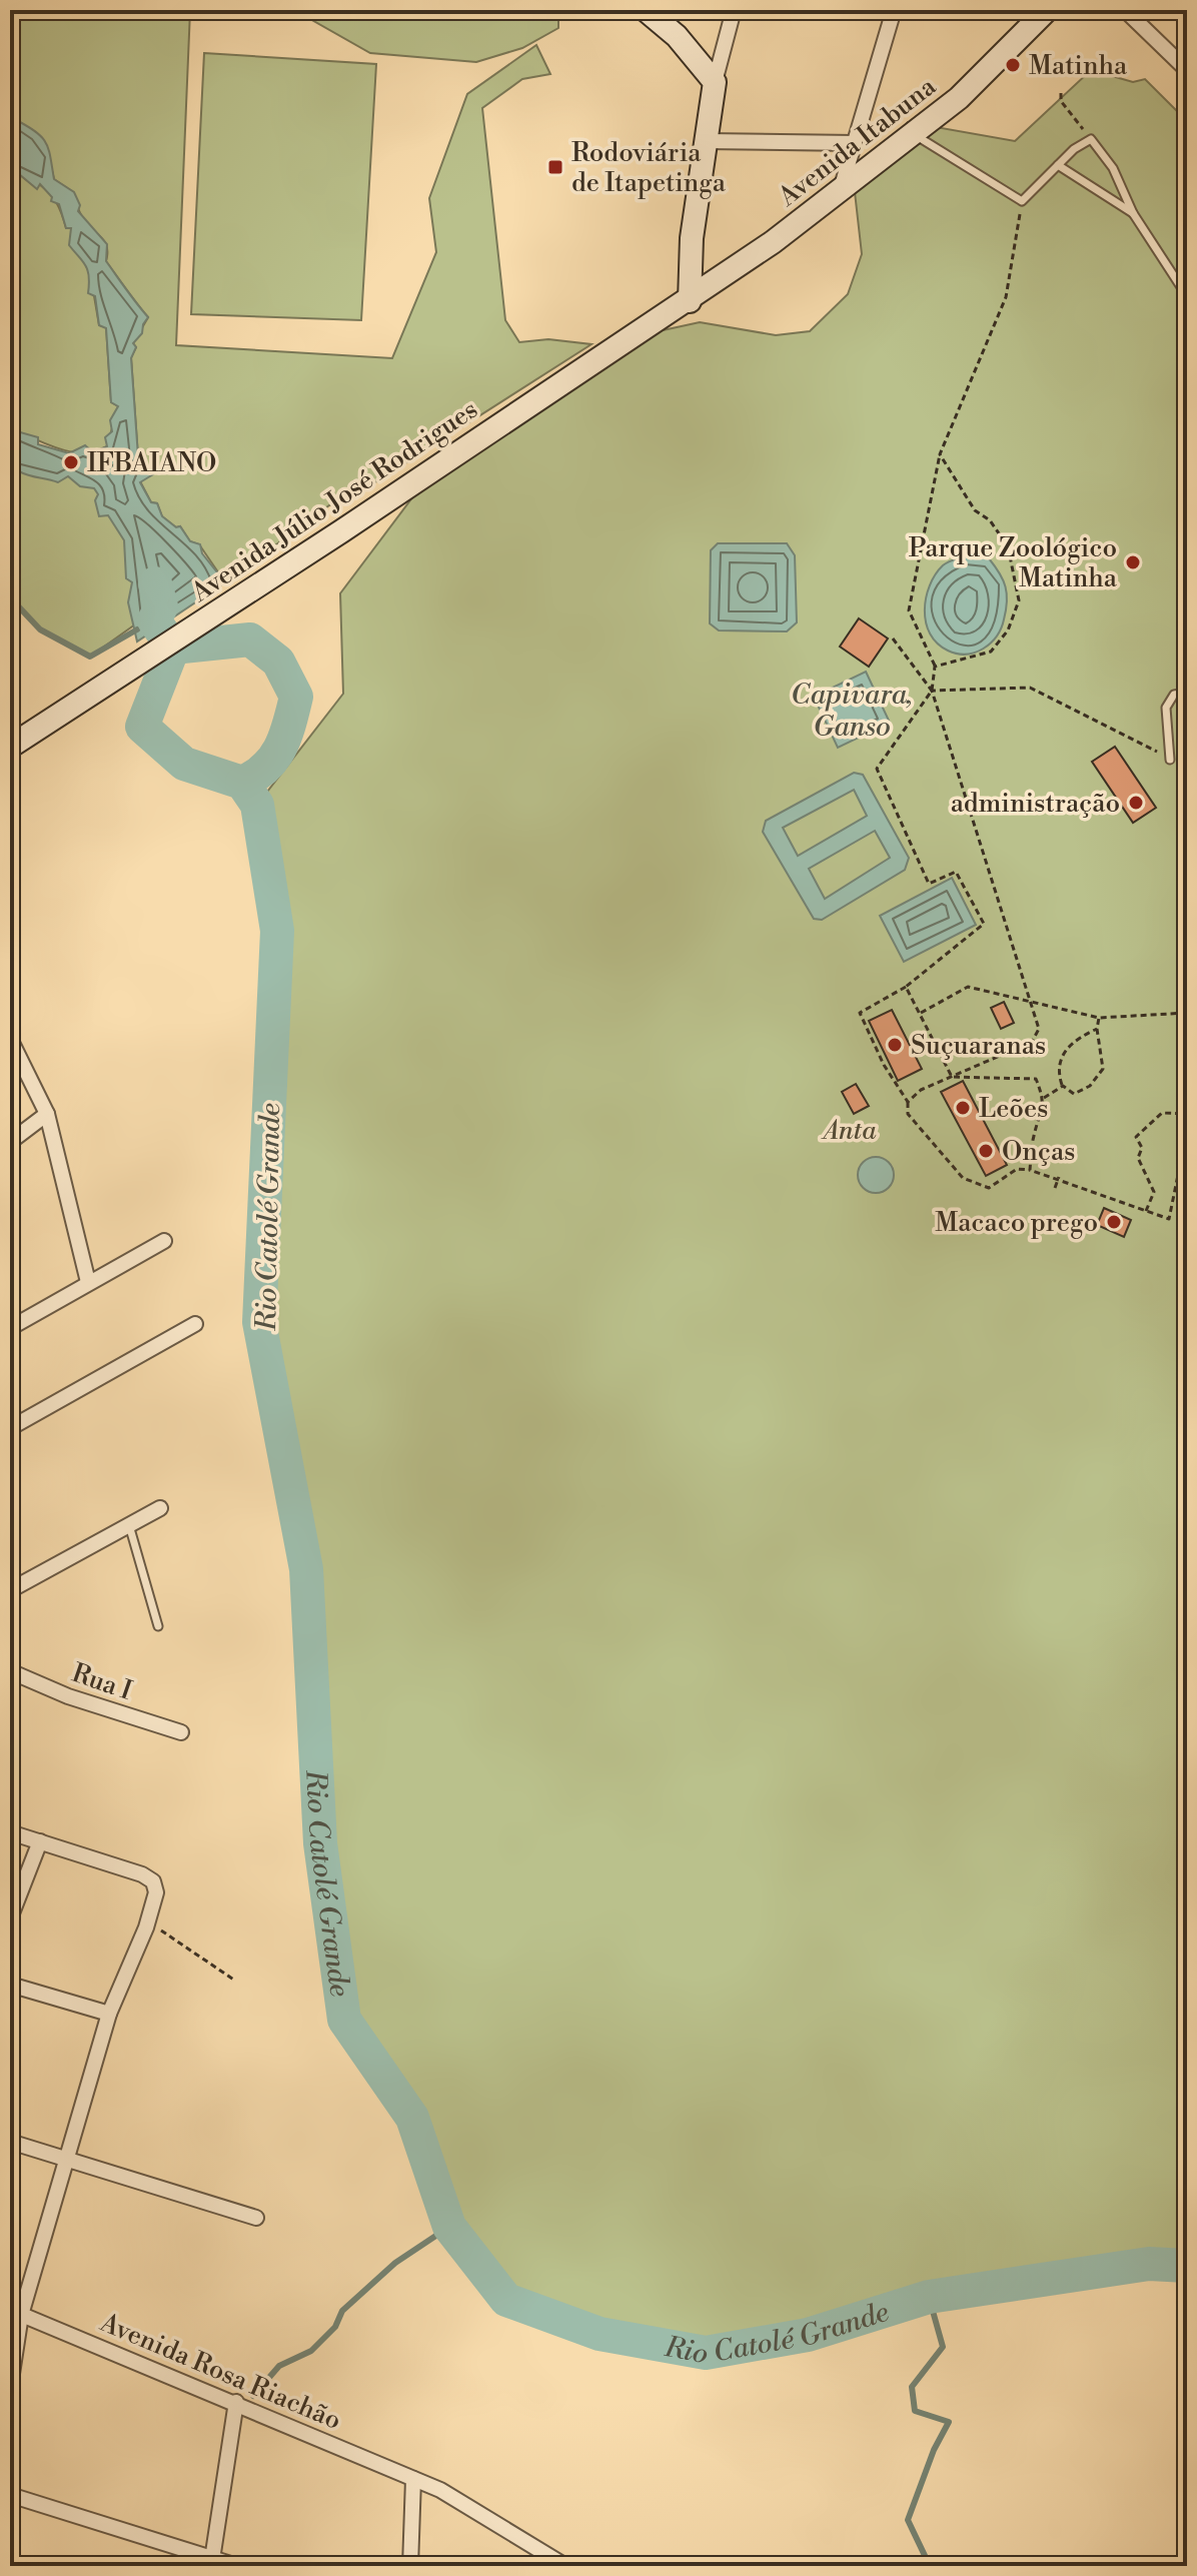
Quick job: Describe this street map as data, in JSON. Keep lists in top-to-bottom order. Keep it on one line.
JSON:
{"streets":{"main road":["Avenida Itabuna","Avenida Júlio José Rodrigues"],"street":["Rua I","Avenida Rosa Riachão"]},"crossings":[["Avenida Itabuna","Avenida Júlio José Rodrigues"]],"water":["Capivara, Ganso","Rio Catolé Grande"],"parks":["Anta"],"places":{"other":["Matinha","IFBAIANO","Parque Zoológico Matinha","administração","Suçuaranas","Leões","Onças","Macaco prego"],"transit":["Rodoviária de Itapetinga"]}}
